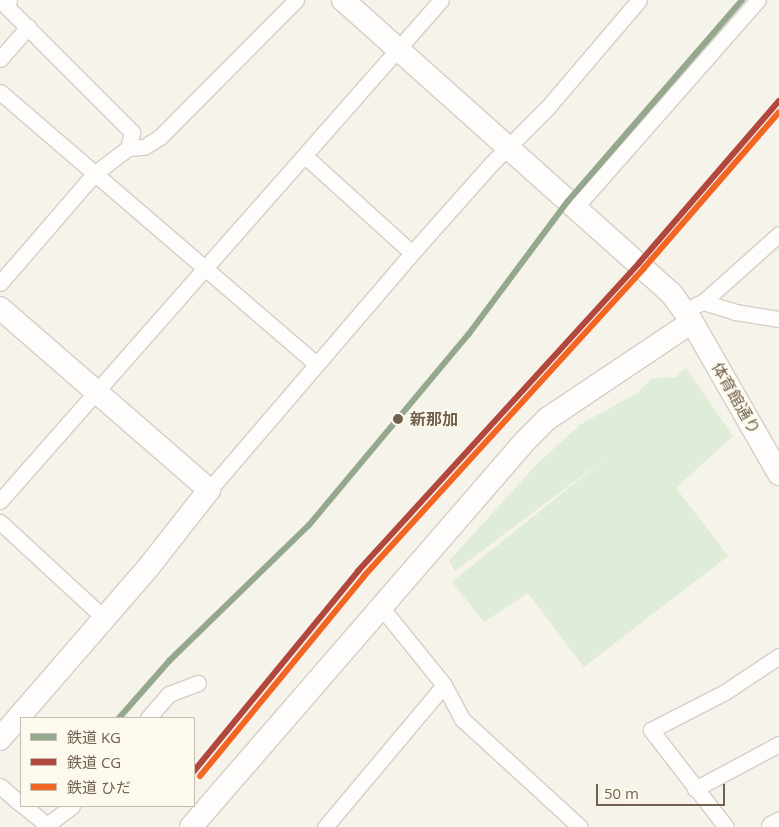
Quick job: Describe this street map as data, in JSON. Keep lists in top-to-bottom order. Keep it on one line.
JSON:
{"streets":{"street":["体育館通り"]},"places":["新那加"],"lines":["rail line KG","rail line CG","rail line ひだ"],"legend":["鉄道 KG","鉄道 CG","鉄道 ひだ"],"scale_bar":"50 m"}
